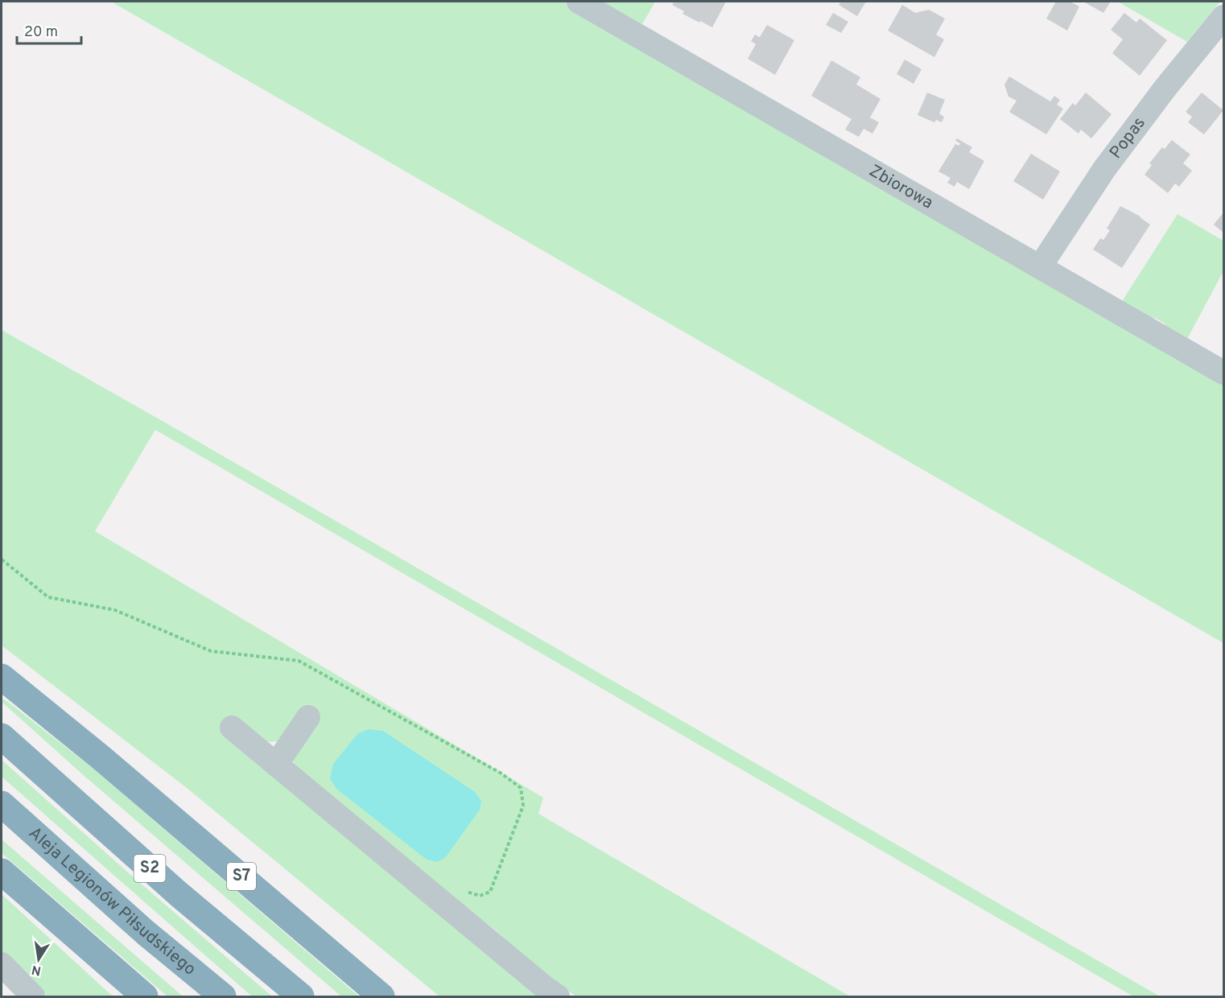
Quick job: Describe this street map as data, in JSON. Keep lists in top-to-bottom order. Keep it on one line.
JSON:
{"streets":{"highway":["S2","S7","Aleja Legionów Piłsudskiego"],"street":["Popas","Zbiorowa"]},"crossings":[["Popas","Zbiorowa"]],"scale_bar":"20 m","north":"bottom"}
